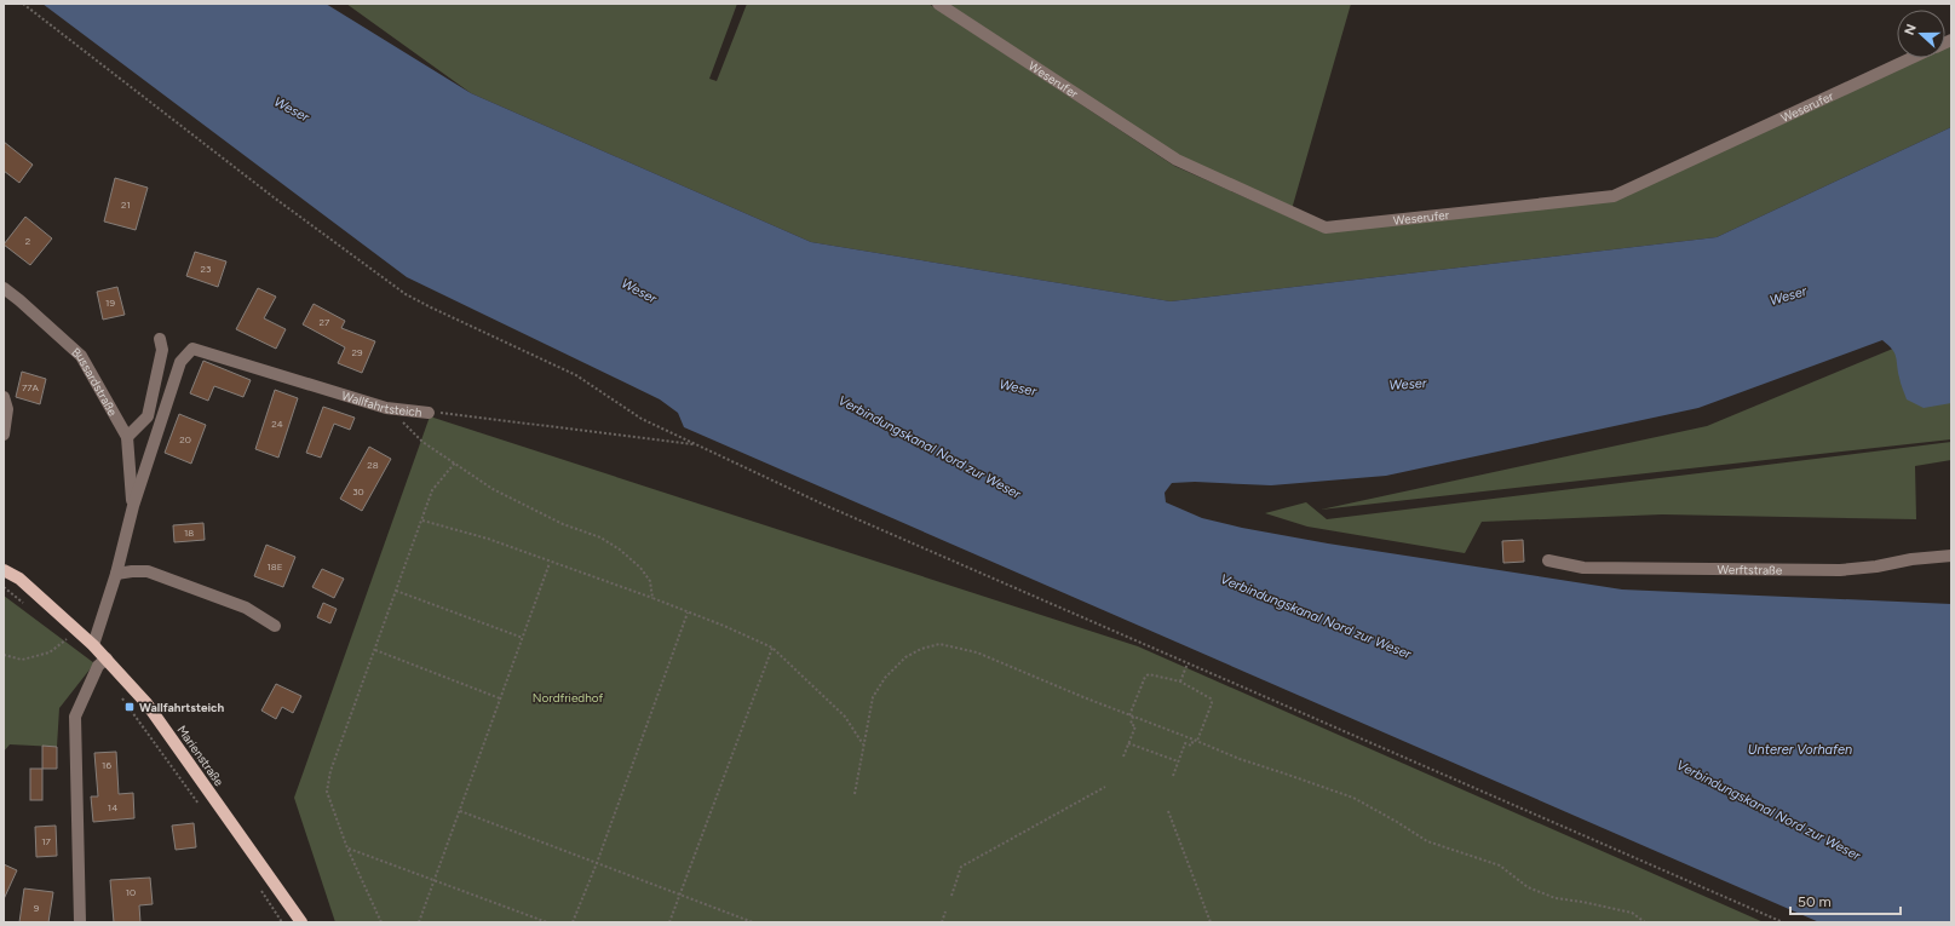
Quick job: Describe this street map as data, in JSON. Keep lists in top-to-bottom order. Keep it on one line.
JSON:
{"streets":{"main road":["Marienstraße"],"street":["Weserufer","Bussardstraße","Wallfahrtsteich","Werftstraße"]},"crossings":[["Bussardstraße","Wallfahrtsteich"],["Wallfahrtsteich","Marienstraße"]],"water":["Weser","Verbindungskanal Nord zur Weser","Unterer Vorhafen"],"parks":["Nordfriedhof"],"places":{"transit":["Wallfahrtsteich"]},"house_numbers":["21","2","23","19","27","29","77A","24","20","28","30","18","18E","16","14","17","10","9"],"scale_bar":"50 m","north":"left"}
